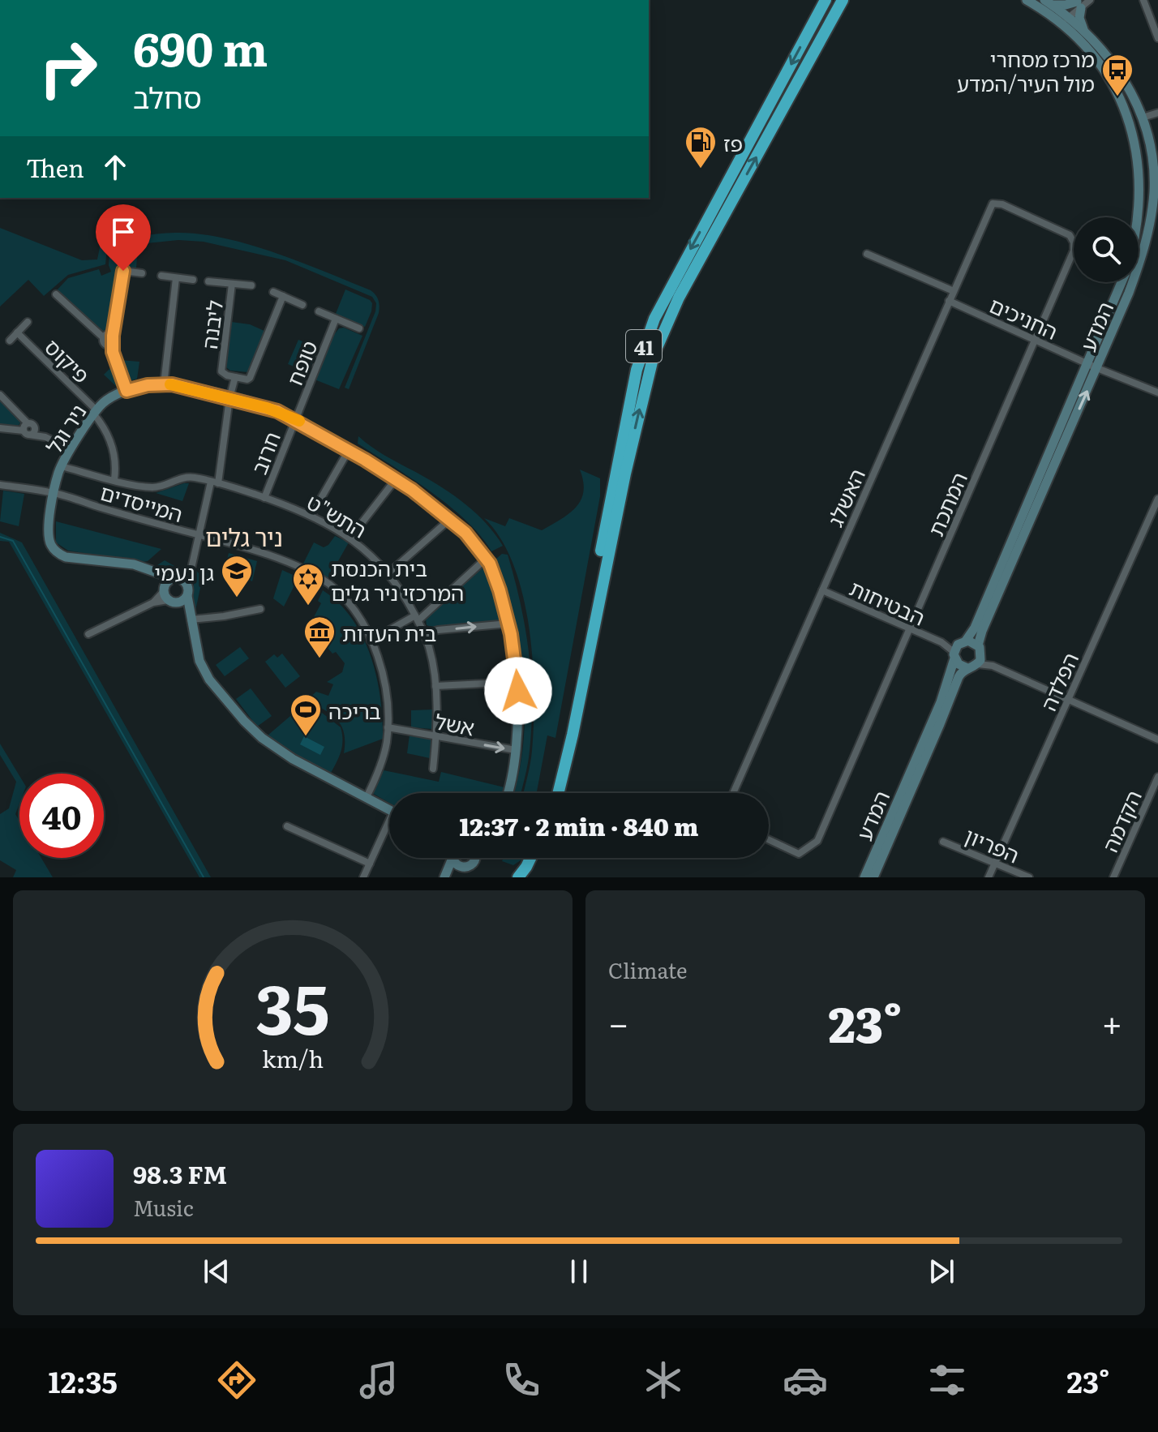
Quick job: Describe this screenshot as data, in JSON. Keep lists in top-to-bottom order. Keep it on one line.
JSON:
{"streets":{"highway":["41"],"street":["החניכים","ליבנה","המדע","פיקוס","טופח","ניר וגל","חרוב","האשלג","המייסדים","המתכת","התש\"ט","הבטיחות","הפלדה","אשל","הקדמה","הפריון"]},"crossings":[["החניכים","המדע"],["החניכים","האשלג"],["החניכים","המתכת"],["ליבנה","ניר וגל"],["ליבנה","המייסדים"],["ליבנה","התש\"ט"],["המדע","הבטיחות"],["פיקוס","ניר וגל"],["פיקוס","התש\"ט"],["טופח","ניר וגל"],["טופח","חרוב"],["ניר וגל","חרוב"],["ניר וגל","המייסדים"],["ניר וגל","התש\"ט"],["ניר וגל","אשל"],["חרוב","התש\"ט"],["האשלג","המתכת"],["האשלג","הבטיחות"],["המייסדים","אשל"],["המתכת","הבטיחות"],["התש\"ט","אשל"],["הפלדה","הפריון"]],"districts":["ניר גלים"],"places":{"bus stop":["מרכז מסחרי מול העיר/המדע"],"fuel station":["פז"],"school or university":["גן נעמי"],"synagogue":["בית הכנסת המרכזי ניר גלים"],"museum":["בית העדות"],"sports":["בריכה"]},"page":{"turn":["690 m","סחלב"],"then":"Then","limit":"40","trip":"12:37 · 2 min · 840 m","tile":"Climate","heat":["−","23°","+"],"song":["98.3 FM","Music"],"tabs":["12:35","23°"],"gauge":["35","km/h"]}}
